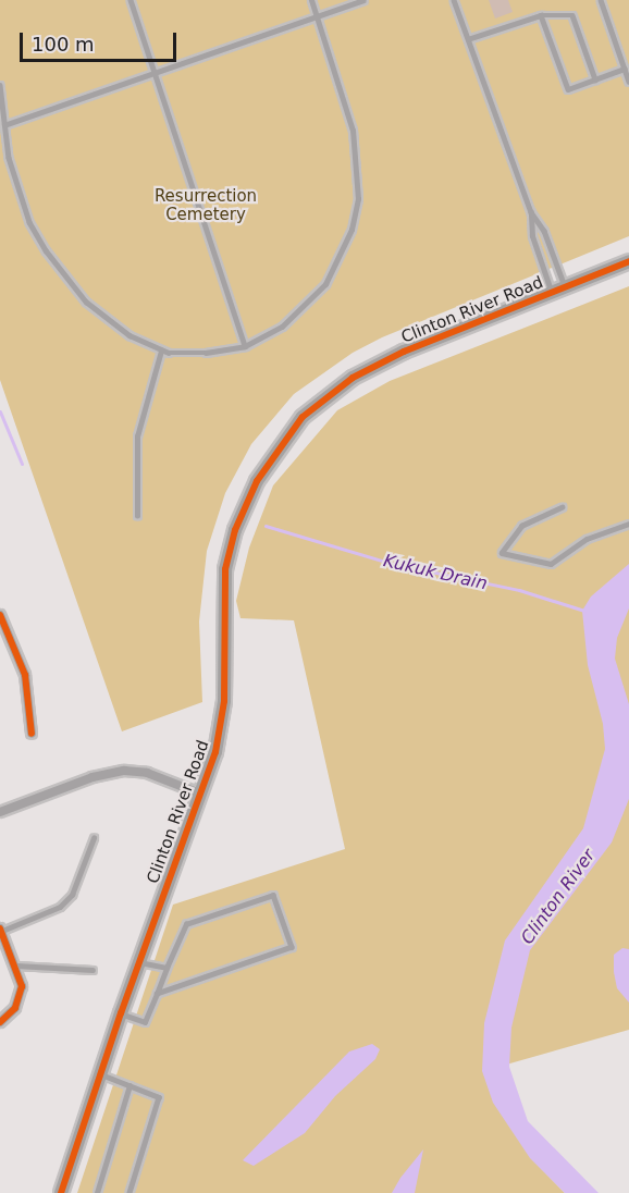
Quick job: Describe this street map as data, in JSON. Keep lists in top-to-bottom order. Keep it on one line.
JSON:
{"streets":{"street":["Clinton River Road"]},"water":["Kukuk Drain","Clinton River"],"parks":["Resurrection Cemetery"],"scale_bar":"100 m"}
